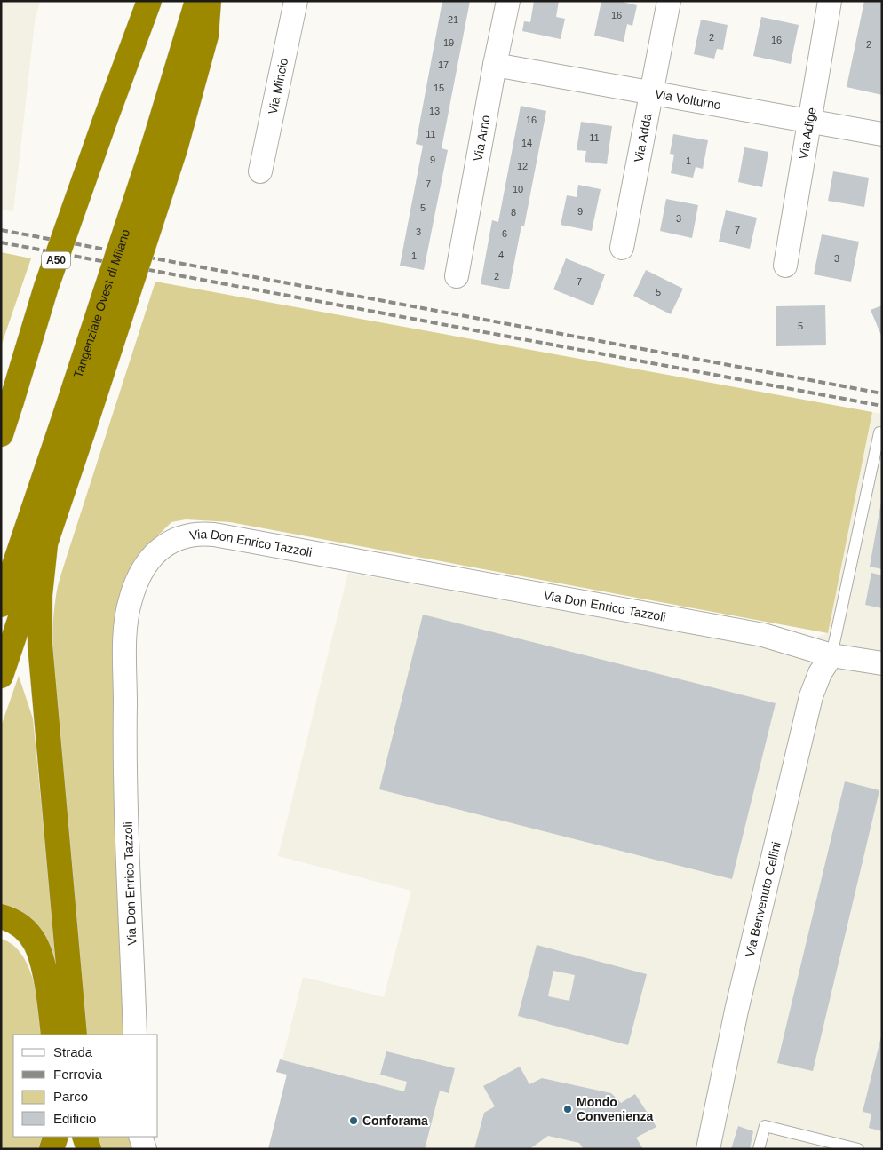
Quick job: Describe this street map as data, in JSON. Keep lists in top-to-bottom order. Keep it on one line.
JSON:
{"streets":{"highway":["A50"],"street":["Via Mincio","Via Volturno","Via Adige","Via Adda","Via Arno","Via Don Enrico Tazzoli","Via Benvenuto Cellini"]},"crossings":[["Via Volturno","Via Adige"],["Via Volturno","Via Adda"],["Via Volturno","Via Arno"],["Via Don Enrico Tazzoli","Via Benvenuto Cellini"]],"places":["Mondo Convenienza","Conforama"],"house_numbers":["16","21","2","16","19","2","17","15","13","16","11","11","14","9","1","12","7","10","5","9","8","3","7","3","6","4","1","3","2","7","5","5"],"legend":["Strada","Ferrovia","Parco","Edificio"]}
